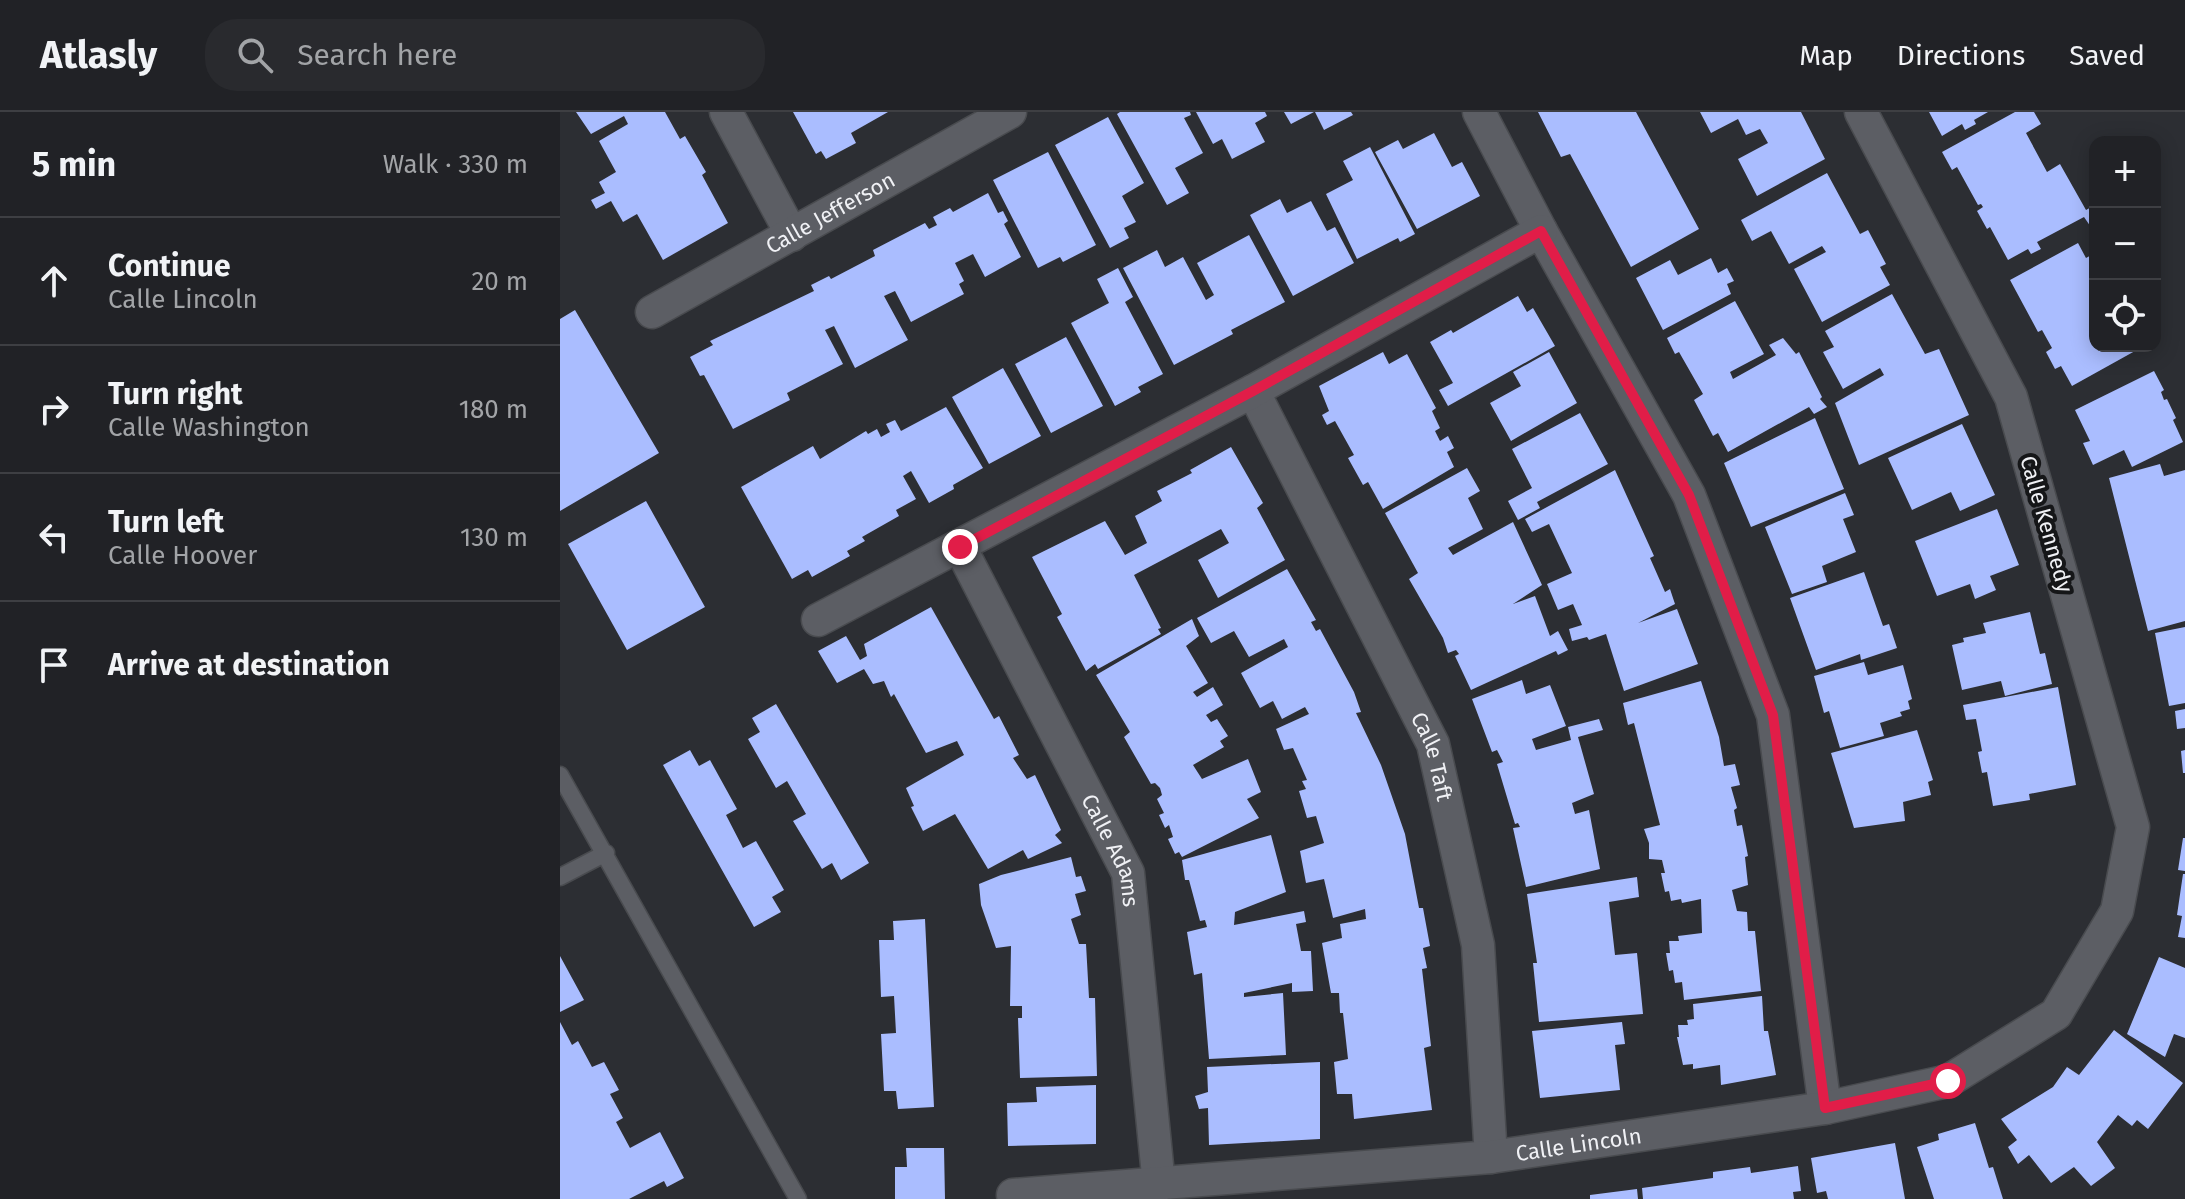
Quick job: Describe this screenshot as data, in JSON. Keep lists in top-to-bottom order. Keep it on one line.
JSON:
{"streets":{"street":["Calle Jefferson","Calle Kennedy","Calle Taft","Calle Adams","Calle Lincoln"]},"crossings":[["Calle Kennedy","Calle Lincoln"],["Calle Taft","Calle Lincoln"],["Calle Adams","Calle Lincoln"]],"page":{"header":"Atlasly","search":"Search here","nav":["Map","Directions","Saved"],"heading":["5 min","Walk · 330 m"],"map_buttons":["+","−"],"list":[["Continue","Calle Lincoln","20 m"],["Turn right","Calle Washington","180 m"],["Turn left","Calle Hoover","130 m"],"Arrive at destination"]}}
